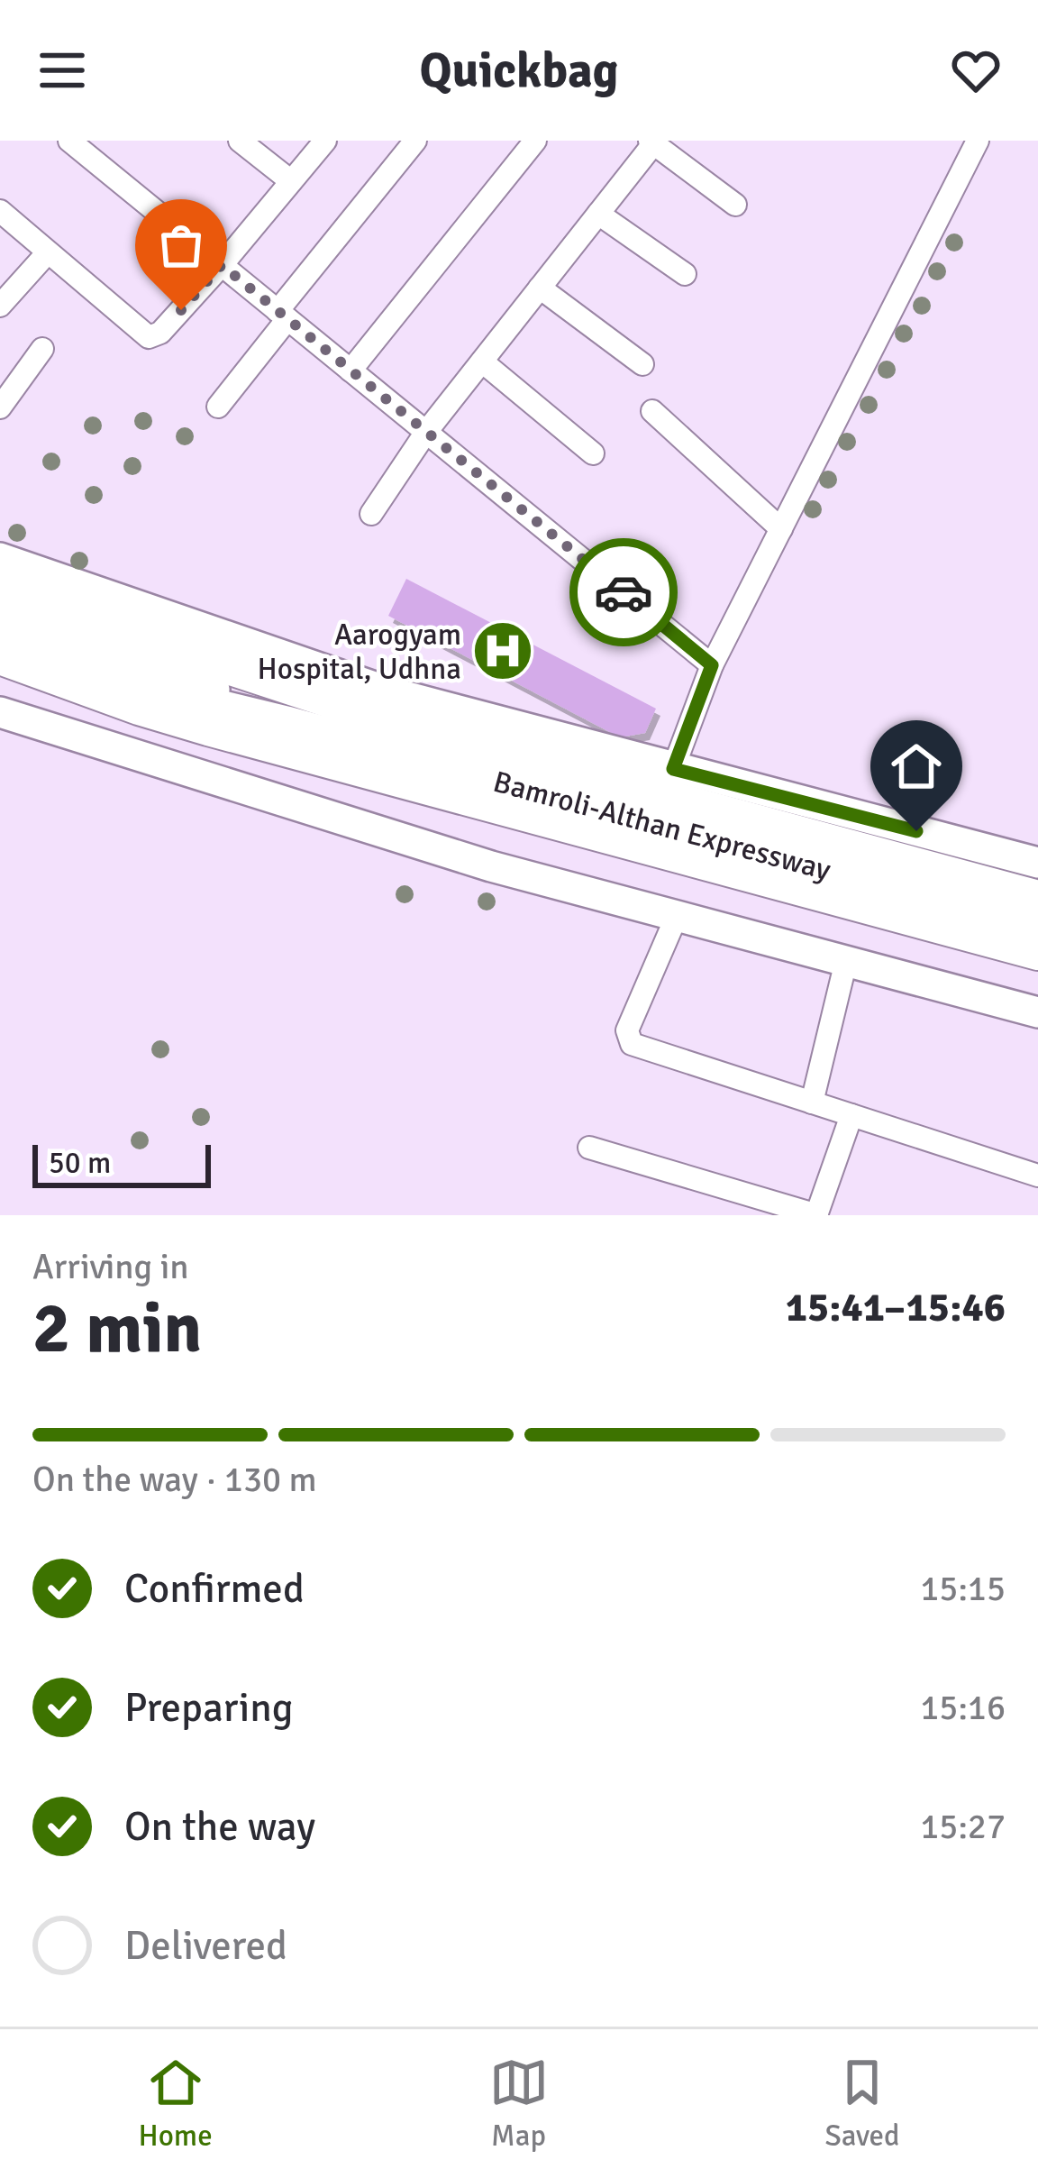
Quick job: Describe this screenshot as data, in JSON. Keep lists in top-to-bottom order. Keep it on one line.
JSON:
{"streets":{"street":["Bamroli-Althan Expressway"]},"places":{"hospital":["Aarogyam Hospital, Udhna"]},"scale_bar":"50 m","page":{"header":"Quickbag","scale":"50 m","heading":["2 min","Arriving in","15:41–15:46"],"bar":"On the way · 130 m","list":[["Confirmed","15:15"],["Preparing","15:16"],["On the way","15:27"],"Delivered"],"tabs":["Home","Map","Saved"]}}
